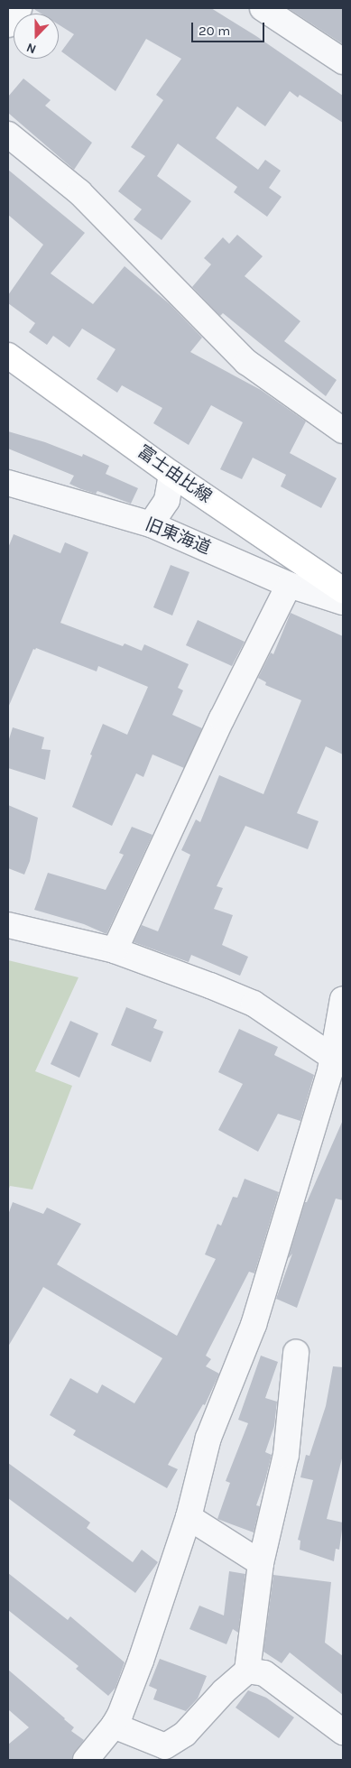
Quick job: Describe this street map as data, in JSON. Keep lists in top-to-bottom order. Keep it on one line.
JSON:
{"streets":{"main road":["富士由比線"],"street":["旧東海道"]},"scale_bar":"20 m","north":"bottom"}
